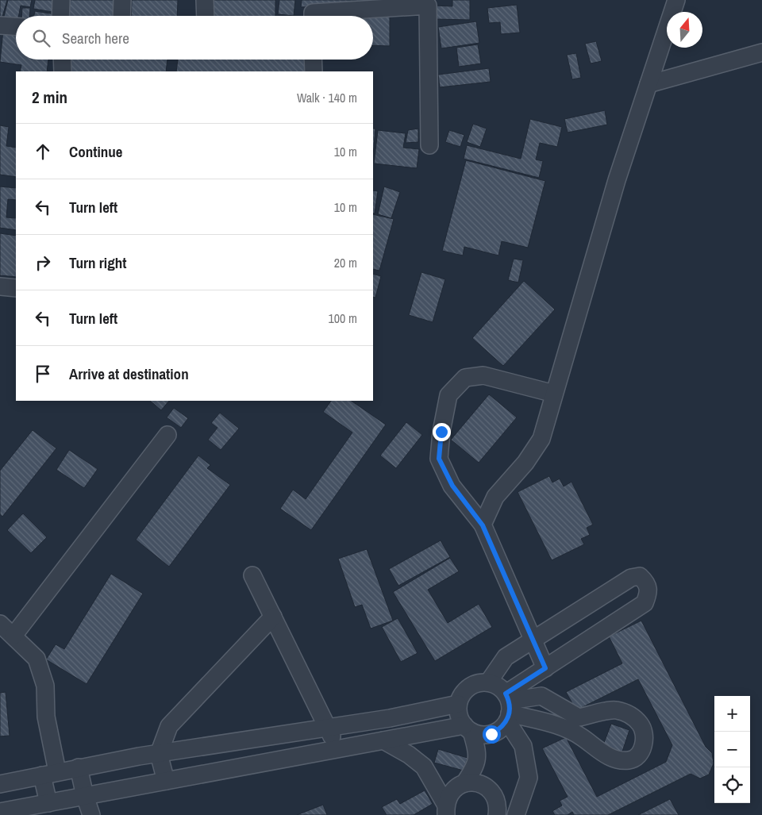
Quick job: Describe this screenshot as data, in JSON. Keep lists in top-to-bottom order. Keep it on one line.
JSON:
{"north":"top","page":{"search":"Search here","heading":["2 min","Walk · 140 m"],"list":[["Continue","10 m"],["Turn left","10 m"],["Turn right","20 m"],["Turn left","100 m"],"Arrive at destination"],"map_buttons":["+","−"]}}
